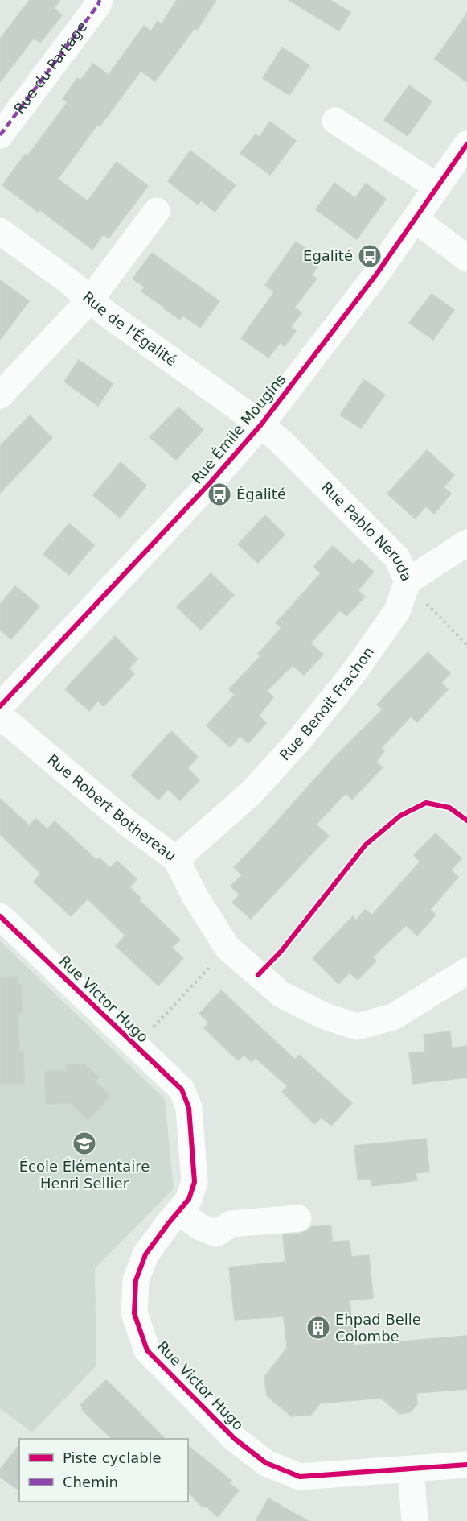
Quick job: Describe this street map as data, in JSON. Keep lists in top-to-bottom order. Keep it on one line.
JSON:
{"streets":{"street":["Rue du Partage","Rue de l'Égalité","Rue Émile Mougins","Rue Pablo Neruda","Rue Benoit Frachon","Rue Robert Bothereau","Rue Victor Hugo"]},"crossings":[["Rue de l'Égalité","Rue Émile Mougins"],["Rue de l'Égalité","Rue Pablo Neruda"],["Rue Émile Mougins","Rue Pablo Neruda"],["Rue Pablo Neruda","Rue Benoit Frachon"],["Rue Benoit Frachon","Rue Robert Bothereau"]],"places":{"bus stop":["Egalité","Égalité"],"school or university":["École Élémentaire Henri Sellier"],"building":["Ehpad Belle Colombe"]},"legend":["Piste cyclable","Chemin"]}
